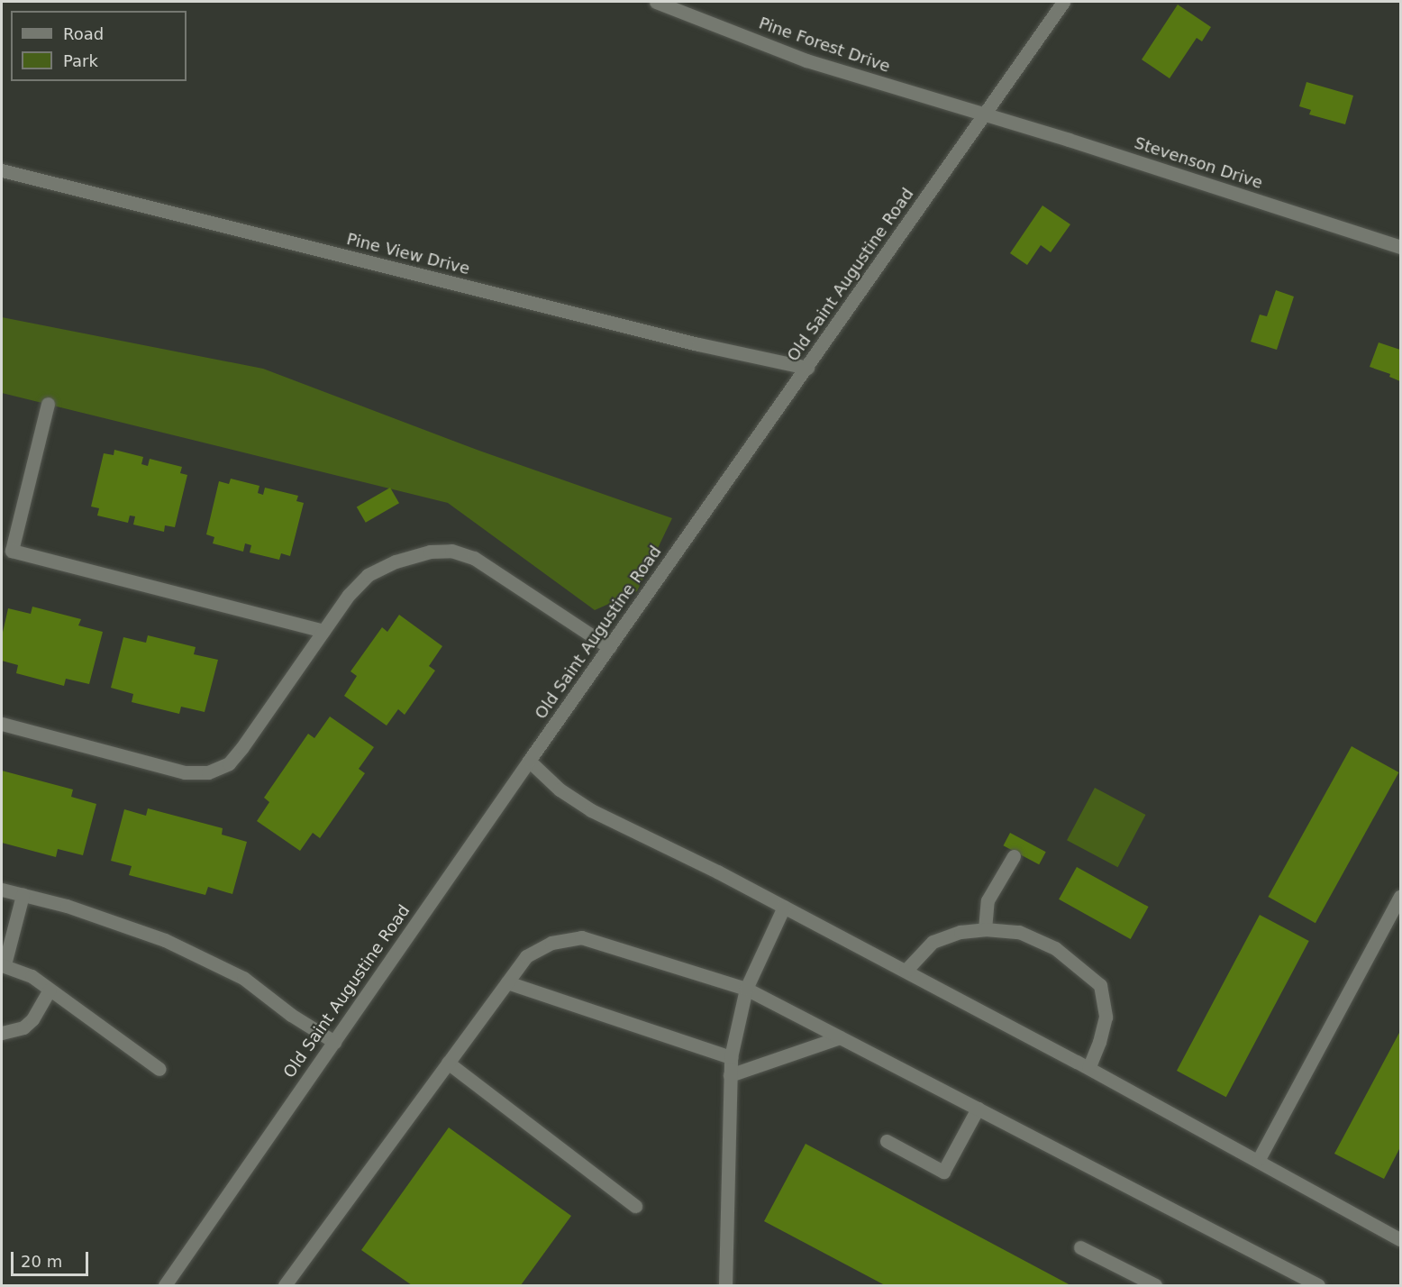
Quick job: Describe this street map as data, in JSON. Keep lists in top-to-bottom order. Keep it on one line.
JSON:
{"streets":{"street":["Pine Forest Drive","Stevenson Drive","Pine View Drive","Old Saint Augustine Road"]},"crossings":[["Pine Forest Drive","Stevenson Drive"],["Pine Forest Drive","Old Saint Augustine Road"],["Stevenson Drive","Old Saint Augustine Road"],["Pine View Drive","Old Saint Augustine Road"]],"legend":["Road","Park"],"scale_bar":"20 m"}
